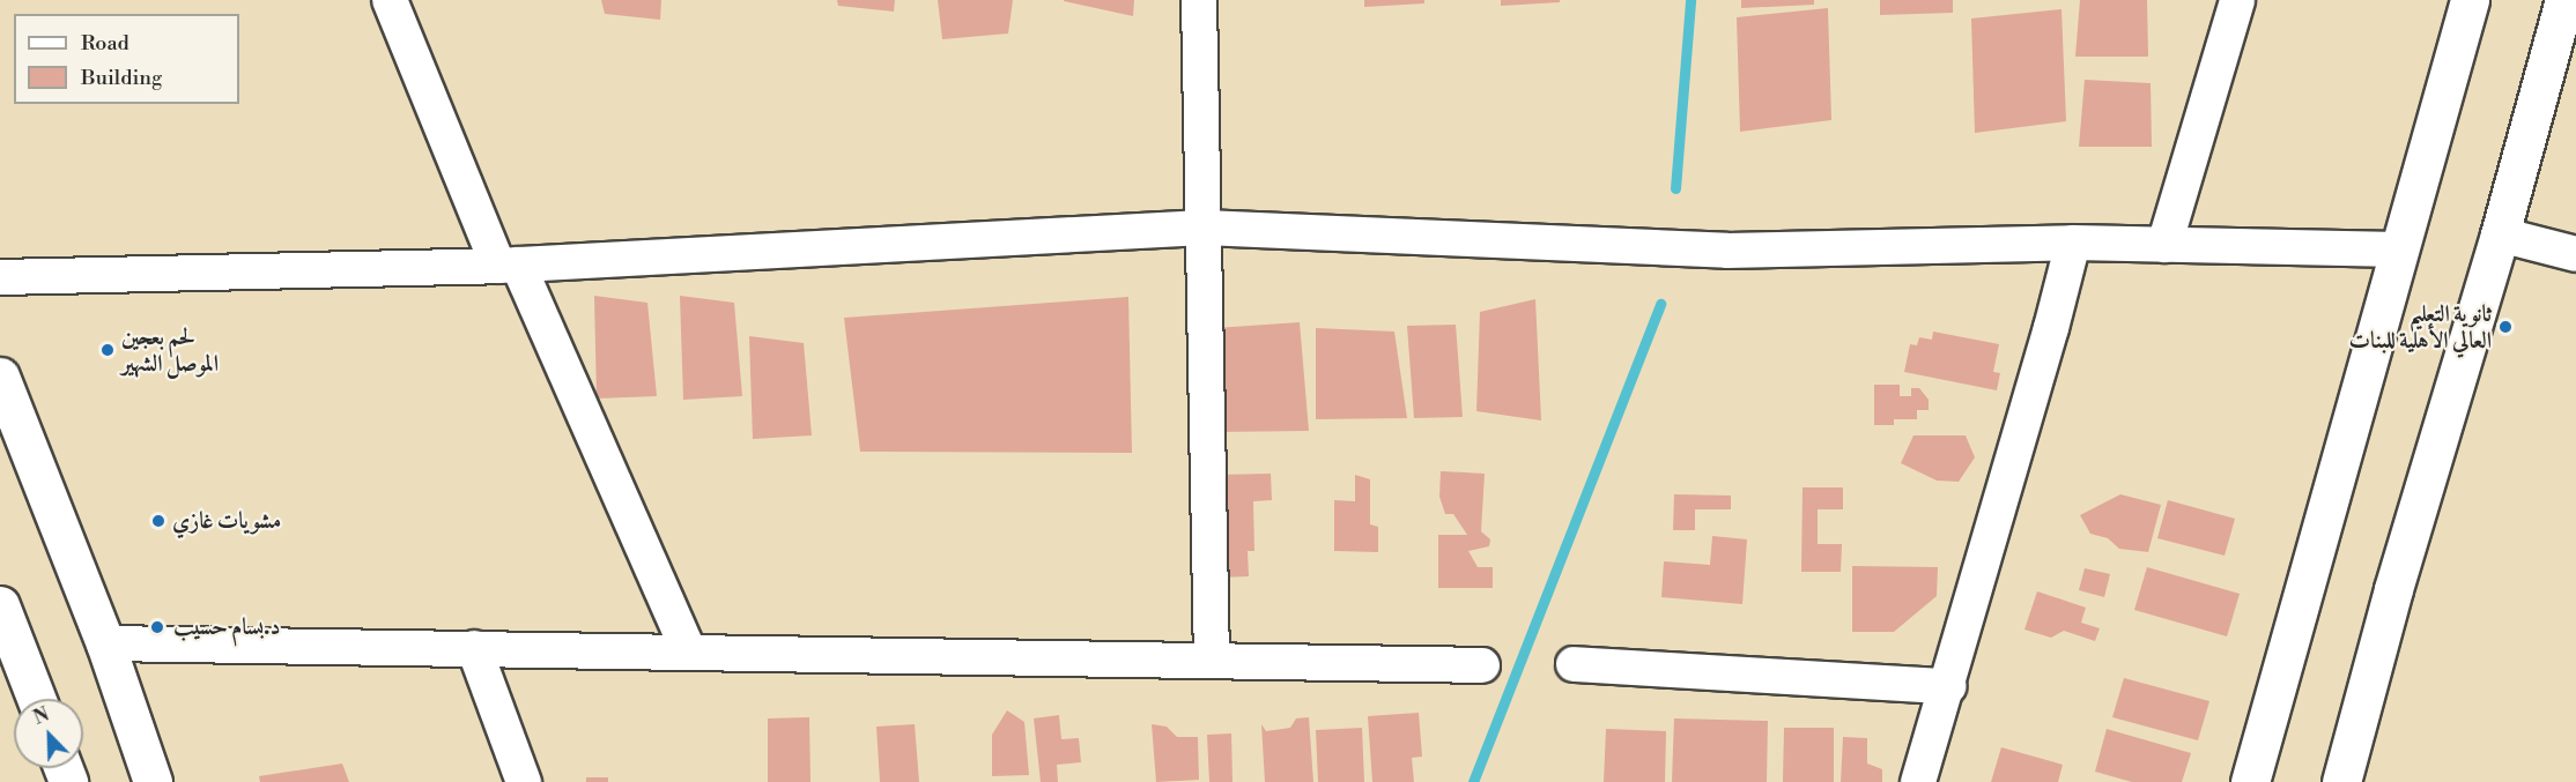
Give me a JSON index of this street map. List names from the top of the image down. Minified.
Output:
{"places":["ثانوية التعليم العالي الأهلية للبنات","لحم بعجين الموصل الشهير","مشويات غازي","د.بسام حسيب"],"legend":["Road","Building"],"north":"top left"}
